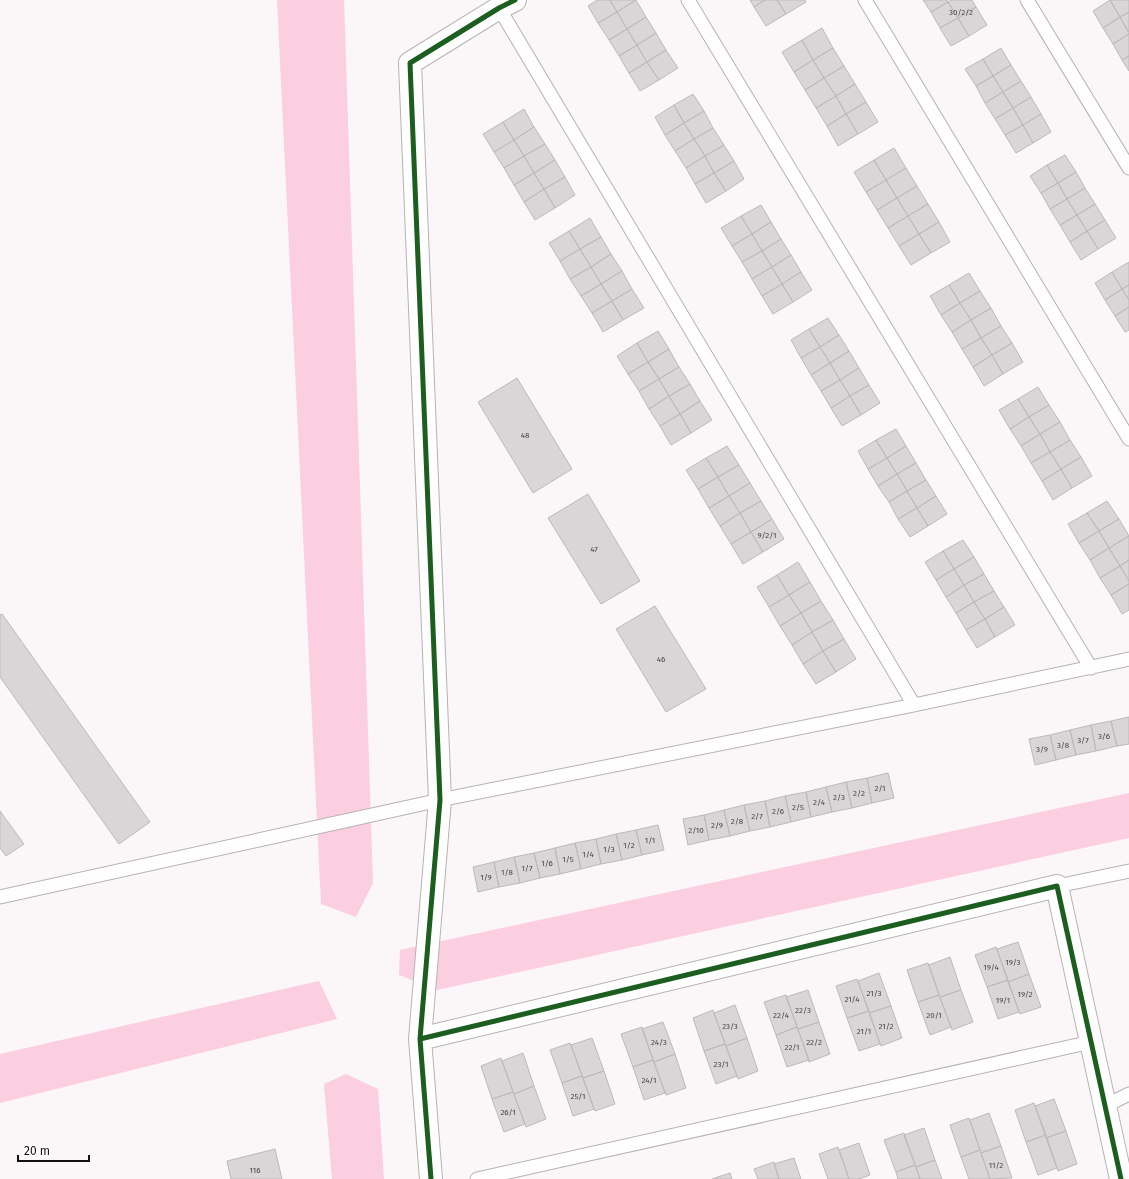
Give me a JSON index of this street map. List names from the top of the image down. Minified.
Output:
{"house_numbers":["30/2/2","48","9/2/1","47","46","3/6","3/7","3/8","3/9","2/1","2/2","2/3","2/4","2/5","2/6","2/7","2/8","2/9","2/10","1/1","1/2","1/3","1/4","1/5","1/6","1/7","1/8","1/9","19/3","19/4","21/3","19/2","21/4","19/1","22/3","22/4","20/1","23/3","21/2","21/1","24/3","22/2","22/1","23/1","24/1","25/1","26/1","11/2","116"],"scale_bar":"20 m"}
